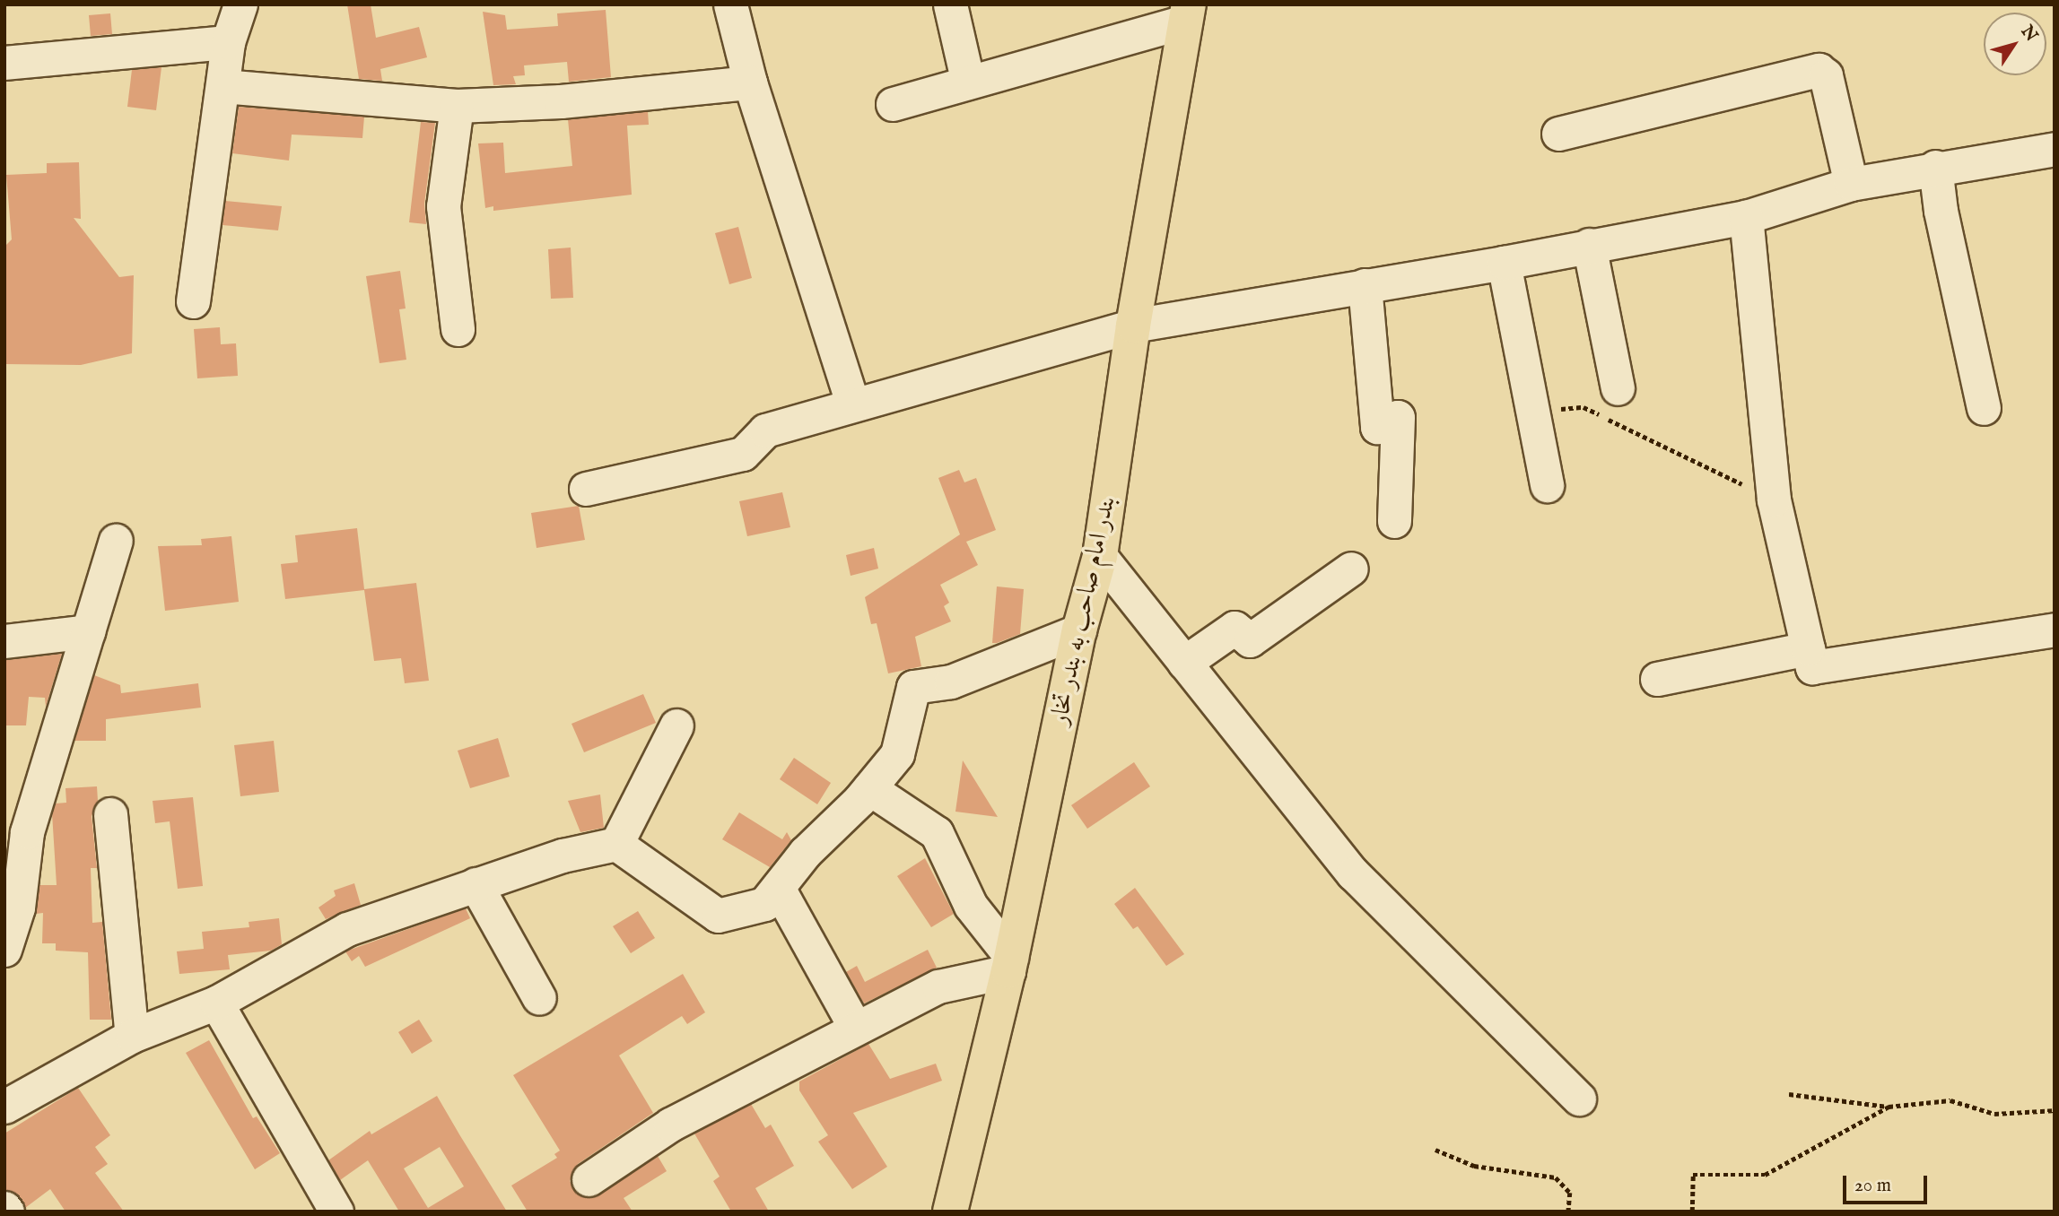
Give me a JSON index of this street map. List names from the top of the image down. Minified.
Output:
{"streets":{"main road":["بندر امام صاحب به بندر تخار"]},"scale_bar":"20 m","north":"top right"}
